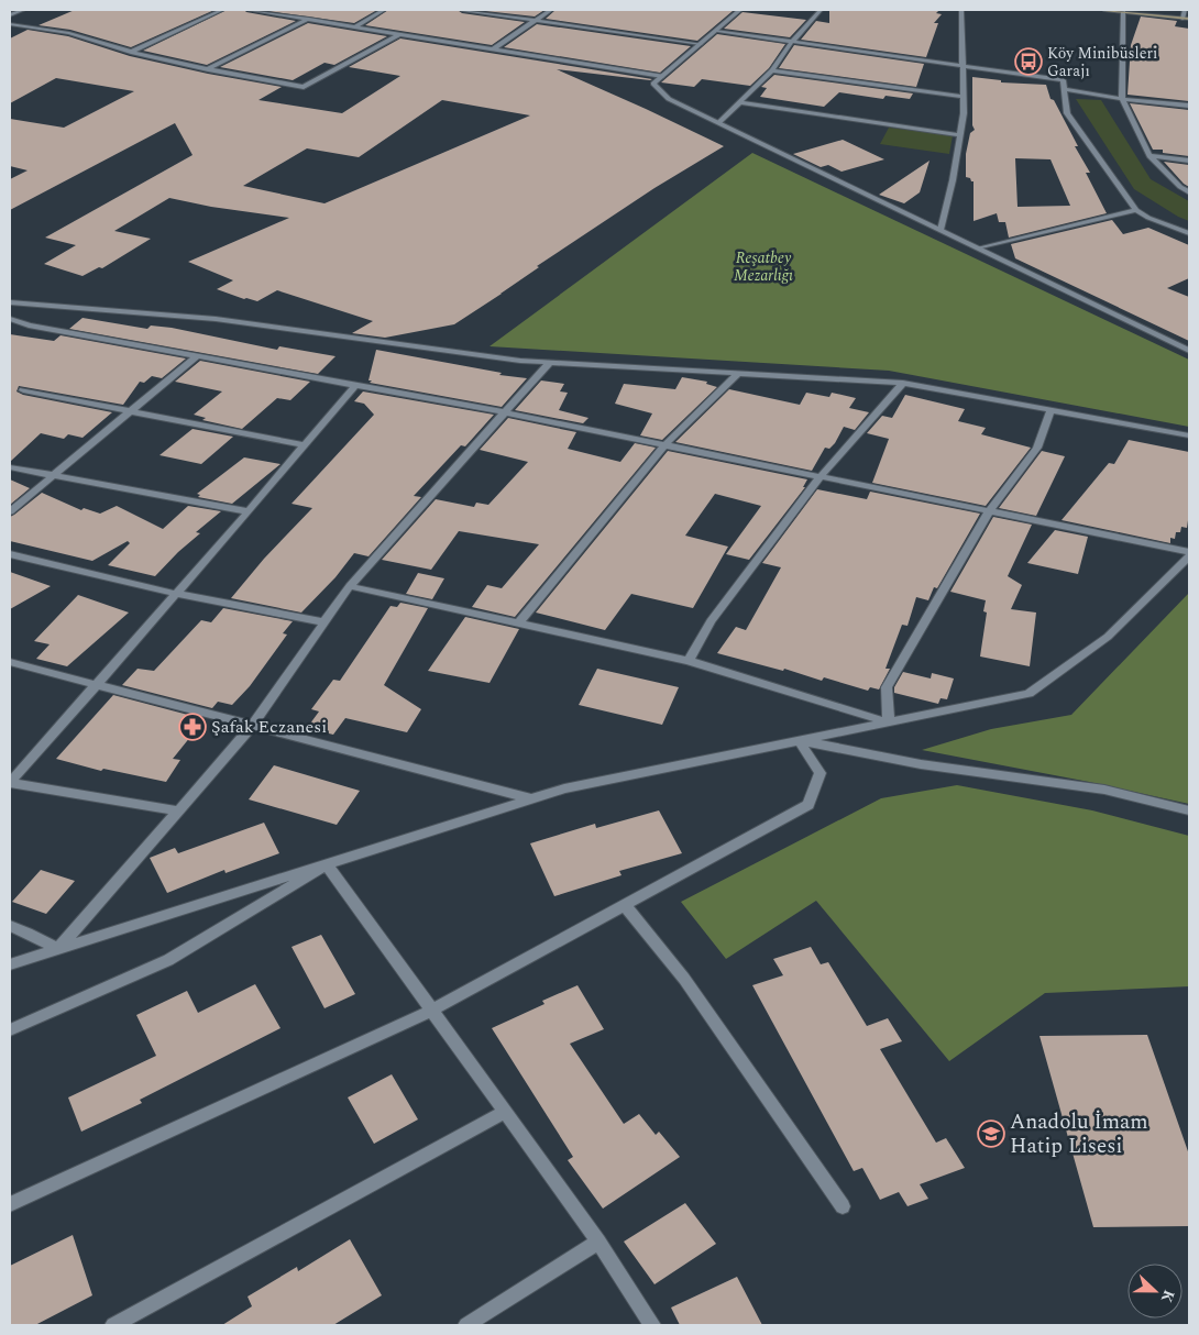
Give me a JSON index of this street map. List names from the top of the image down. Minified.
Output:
{"parks":["Reşatbey Mezarlığı"],"places":{"bus stop":["Köy Minibüsleri Garajı"],"pharmacy":["Şafak Eczanesi"],"school or university":["Anadolu İmam Hatip Lisesi"]},"north":"right"}
